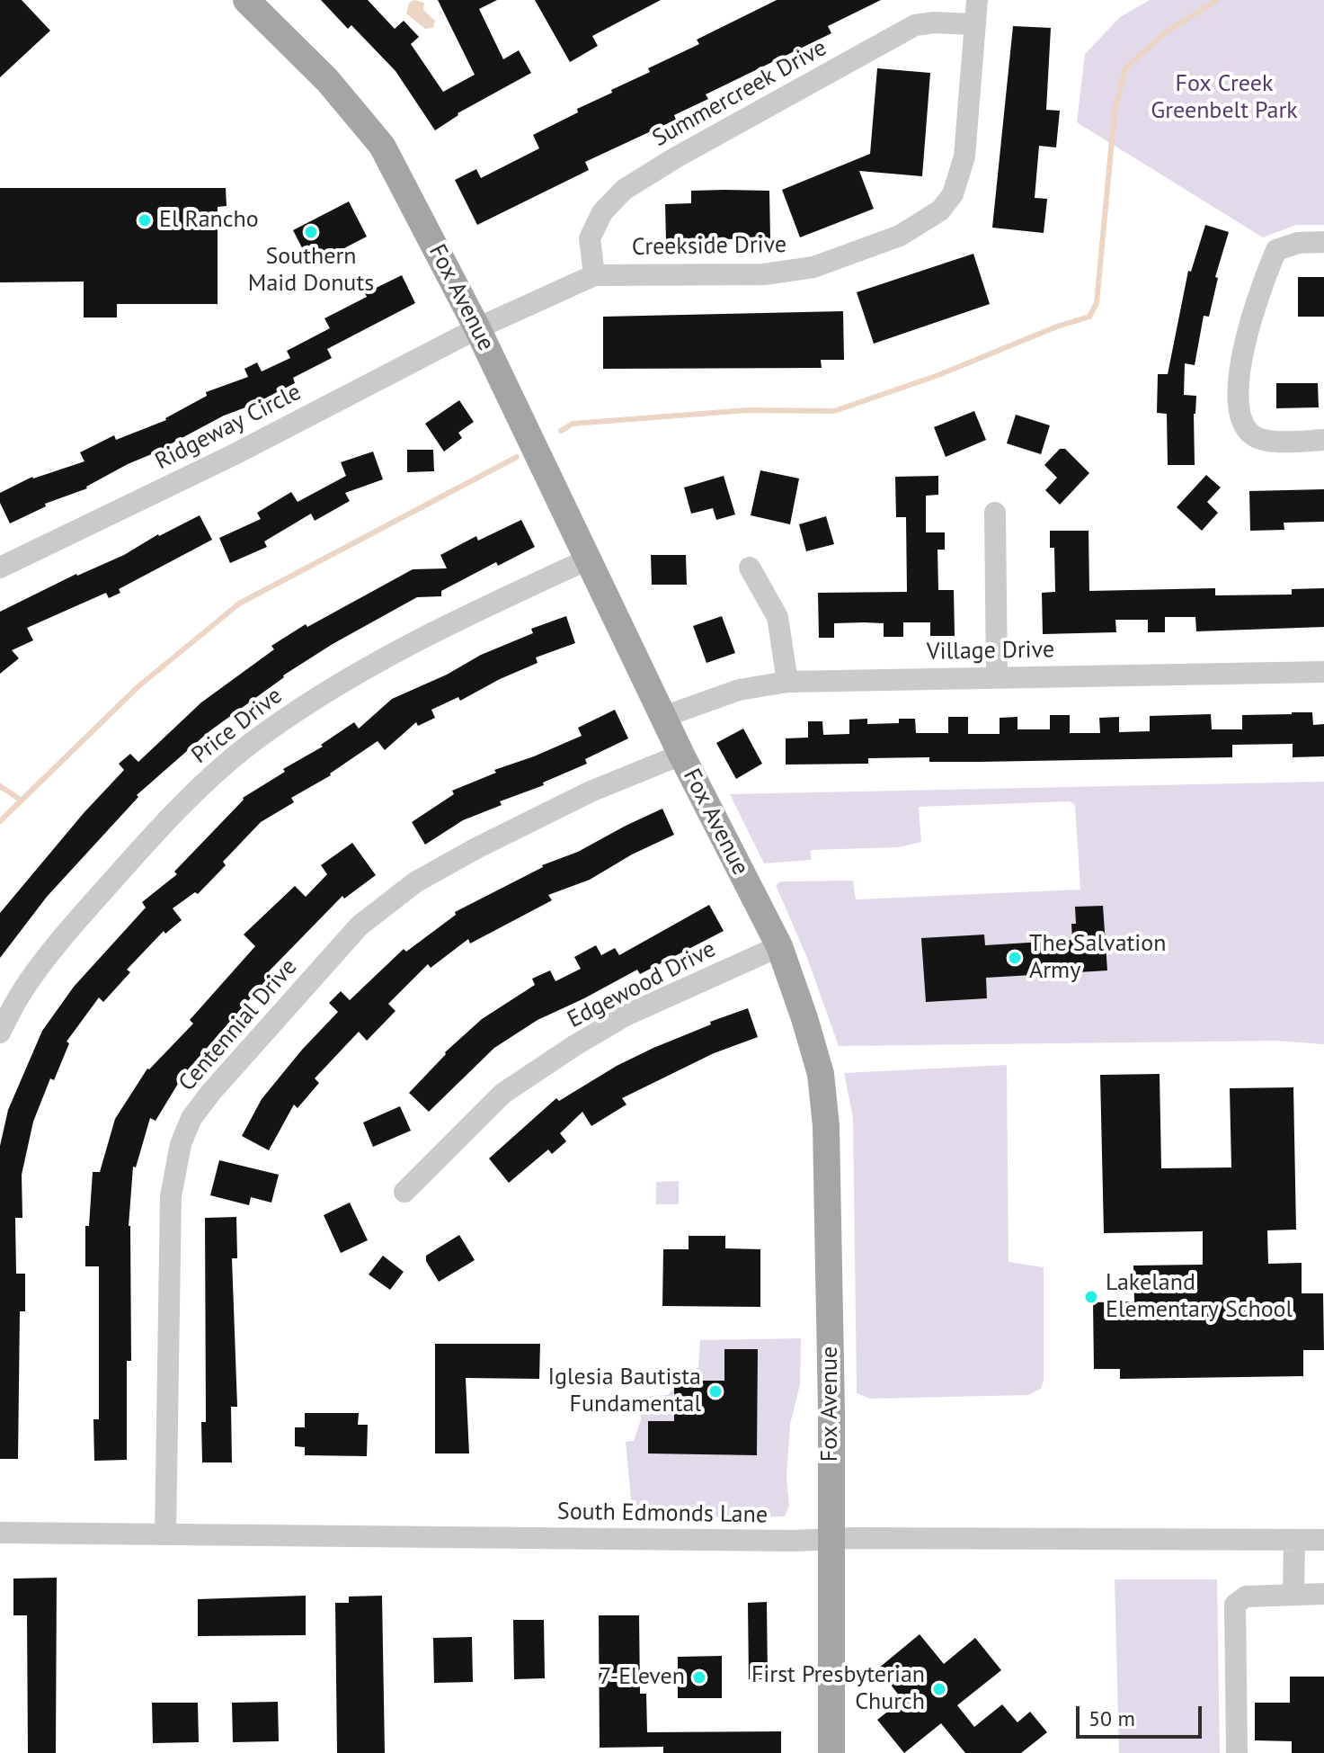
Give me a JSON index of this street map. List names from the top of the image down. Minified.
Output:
{"streets":{"main road":["Fox Avenue"],"street":["Summercreek Drive","Creekside Drive","Ridgeway Circle","Village Drive","Price Drive","Edgewood Drive","Centennial Drive","South Edmonds Lane"]},"crossings":[["Summercreek Drive","Creekside Drive"],["Creekside Drive","Fox Avenue"],["Creekside Drive","Ridgeway Circle"],["Fox Avenue","Ridgeway Circle"],["Fox Avenue","Village Drive"],["Fox Avenue","Price Drive"],["Fox Avenue","Edgewood Drive"],["Fox Avenue","Centennial Drive"],["Fox Avenue","South Edmonds Lane"],["Centennial Drive","South Edmonds Lane"]],"parks":["Fox Creek Greenbelt Park"],"places":["El Rancho","Southern Maid Donuts","The Salvation Army","Lakeland Elementary School","Iglesia Bautista Fundamental","7-Eleven","First Presbyterian Church"],"scale_bar":"50 m"}
